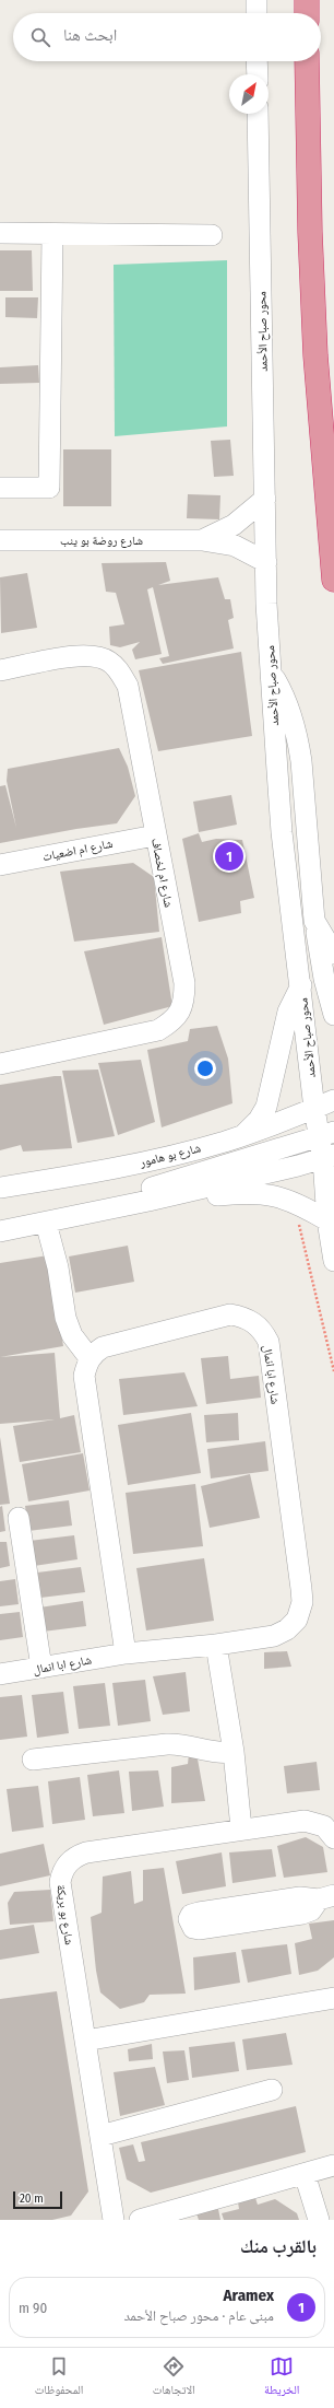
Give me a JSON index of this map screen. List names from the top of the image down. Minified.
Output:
{"streets":{"street":["محور صباح الأحمد","شارع روضة بو ينب","شارع ام اضعيات","شارع ام لخصاف","شارع بو هامور","شارع ابا انمال","شارع بو بريكة"]},"crossings":[["محور صباح الأحمد","شارع روضة بو ينب"],["محور صباح الأحمد","شارع بو هامور"],["شارع ام اضعيات","شارع ام لخصاف"]],"scale_bar":"20 m","north":"top right","page":{"search":"ابحث هنا","pins":"1","scale":"20 m","heading":"بالقرب منك","list":[{"mark":"1","name":"Aramex","note":"مبنى عام · محور صباح الأحمد","value":"90 m"}],"nav":["الخريطة","الاتجاهات","المحفوظات"]}}
